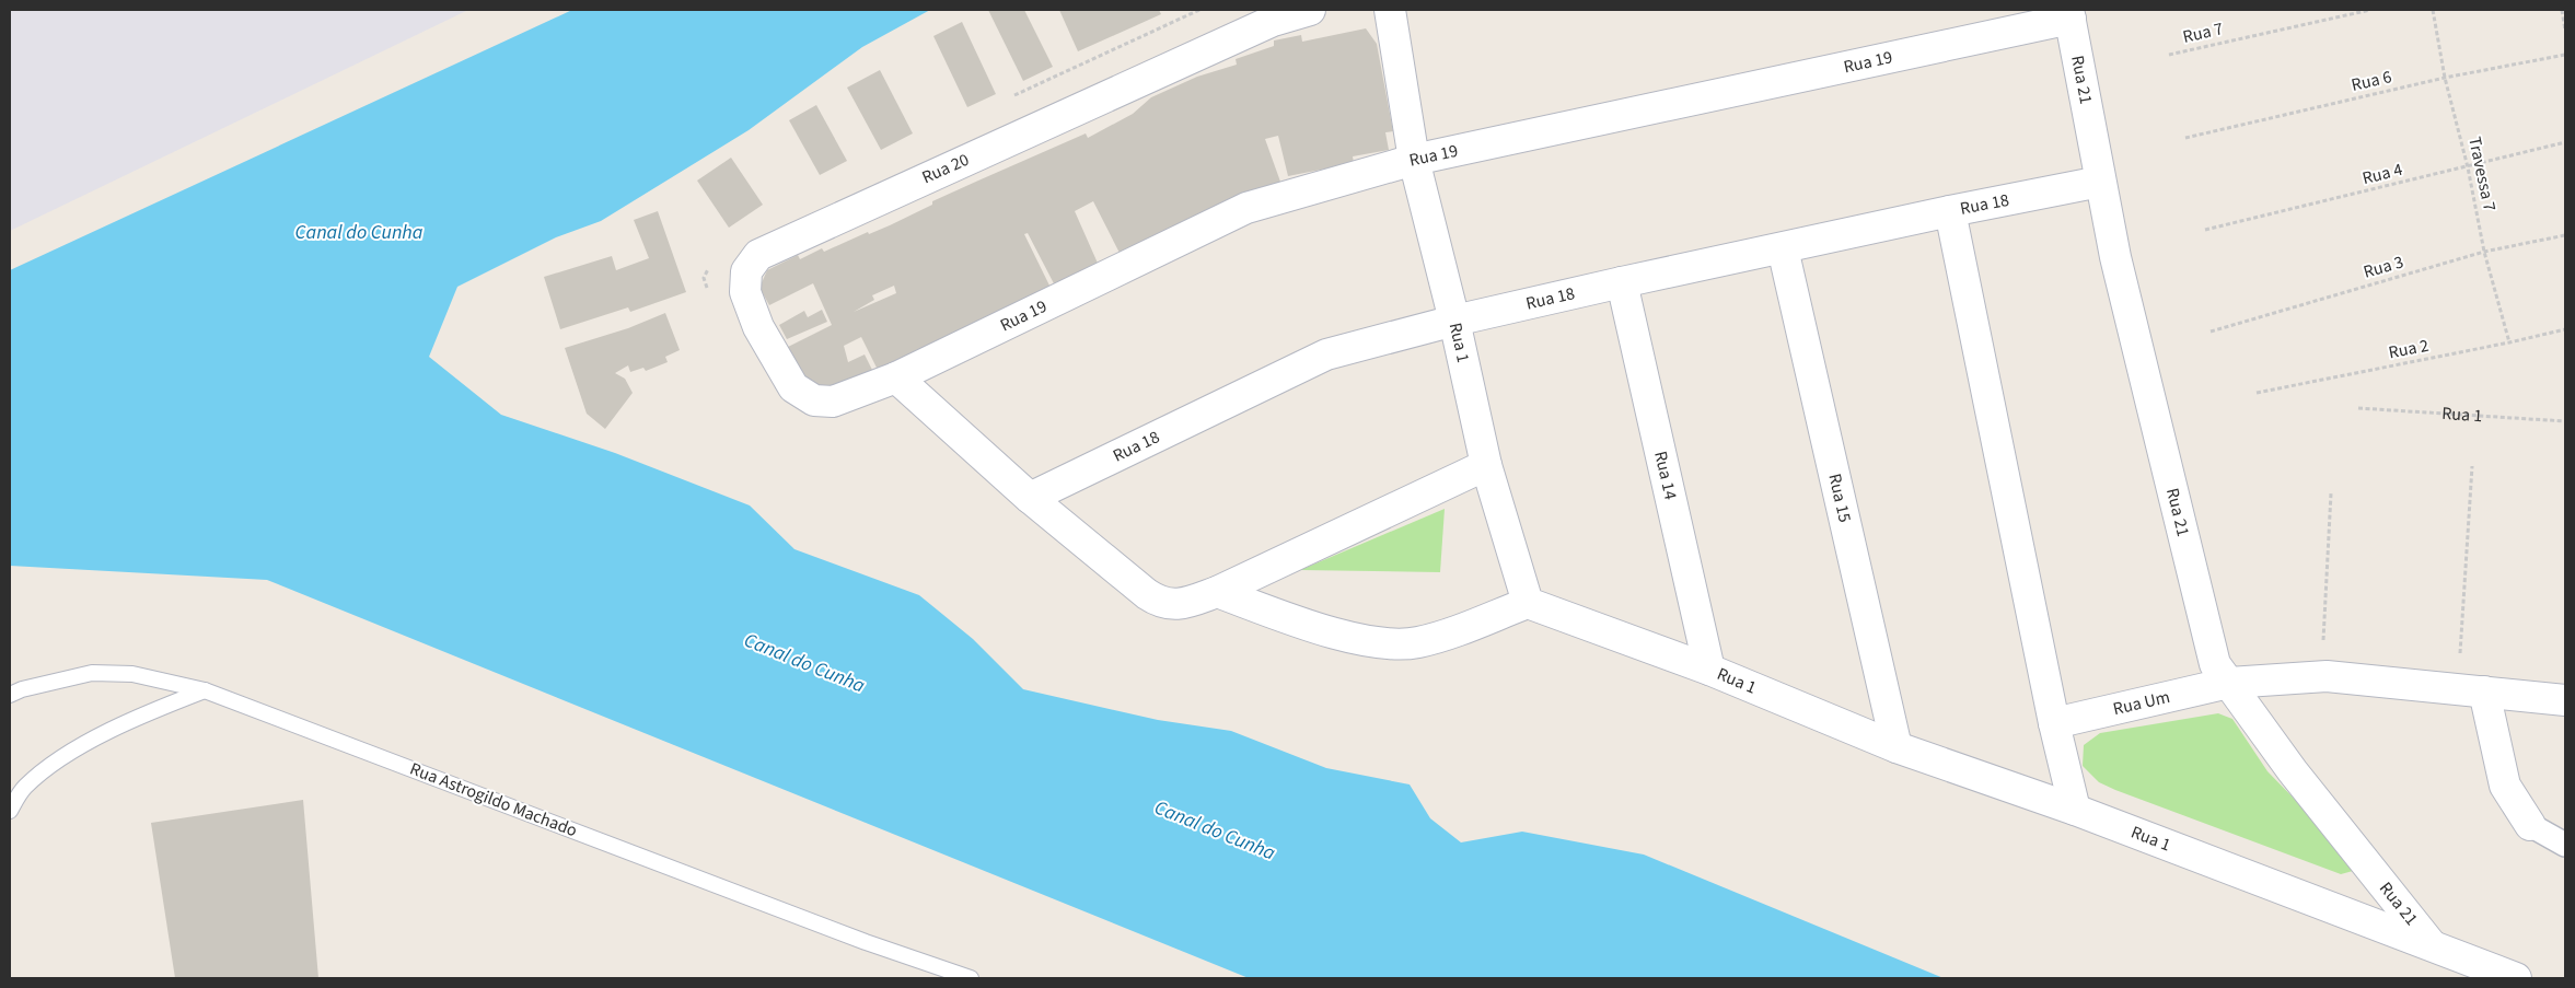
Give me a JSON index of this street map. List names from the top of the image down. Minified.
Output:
{"streets":{"street":["Rua 19","Rua 21","Rua 20","Rua 18","Rua 1","Rua 14","Rua 15","Rua Um"],"lane":["Rua Astrogildo Machado"],"path":["Rua 7","Rua 6","Rua 4","Travessa 7","Rua 3","Rua 2"]},"crossings":[["Rua 19","Rua 21"],["Rua 19","Rua 20"],["Rua 19","Rua 1"],["Rua 21","Rua 18"],["Rua 21","Rua 1"],["Rua 21","Rua Um"],["Rua 6","Travessa 7"],["Rua 4","Travessa 7"],["Travessa 7","Rua 3"],["Travessa 7","Rua 2"],["Rua 18","Rua 1"],["Rua 18","Rua 14"],["Rua 18","Rua 15"],["Rua 1","Rua 14"],["Rua 1","Rua 15"]],"water":["Canal do Cunha"]}
